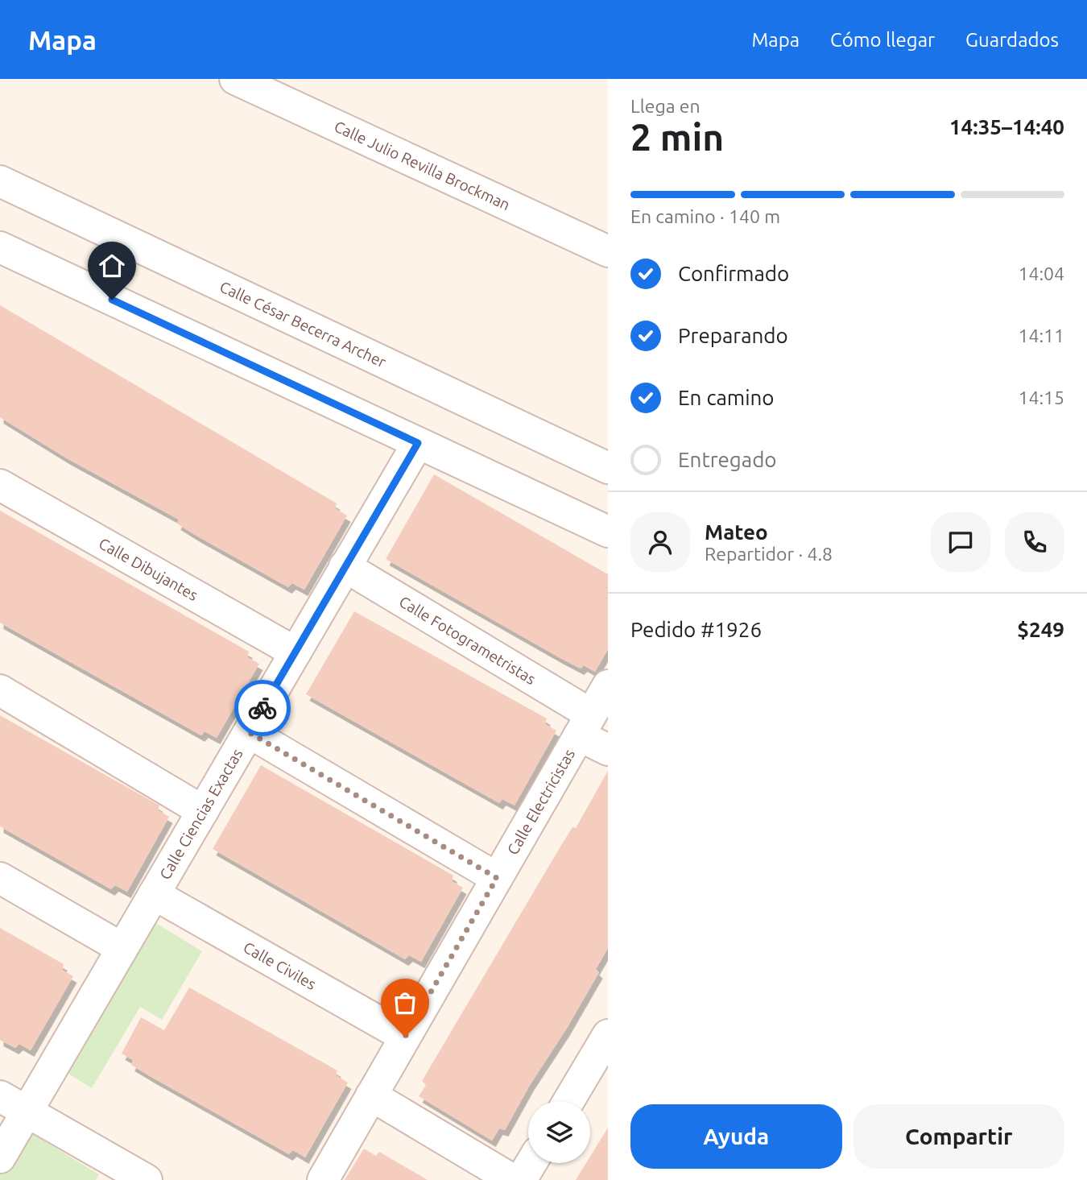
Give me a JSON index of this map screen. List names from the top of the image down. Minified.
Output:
{"streets":{"street":["Calle Julio Revilla Brockman","Calle César Becerra Archer","Calle Dibujantes","Calle Fotogrametristas","Calle Electricistas","Calle Ciencias Exactas","Calle Civiles"]},"crossings":[["Calle Dibujantes","Calle Ciencias Exactas"],["Calle Fotogrametristas","Calle Electricistas"],["Calle Fotogrametristas","Calle Ciencias Exactas"],["Calle Electricistas","Calle Civiles"],["Calle Ciencias Exactas","Calle Civiles"]],"page":{"header":"Mapa","nav":["Mapa","Cómo llegar","Guardados"],"heading":["2 min","Llega en","14:35–14:40"],"panel":["Mateo","Repartidor · 4.8","Pedido #1926","$249"],"bar":"En camino · 140 m","list":[["Confirmado","14:04"],["Preparando","14:11"],["En camino","14:15"],"Entregado"],"buttons":["Ayuda","Compartir"]}}
